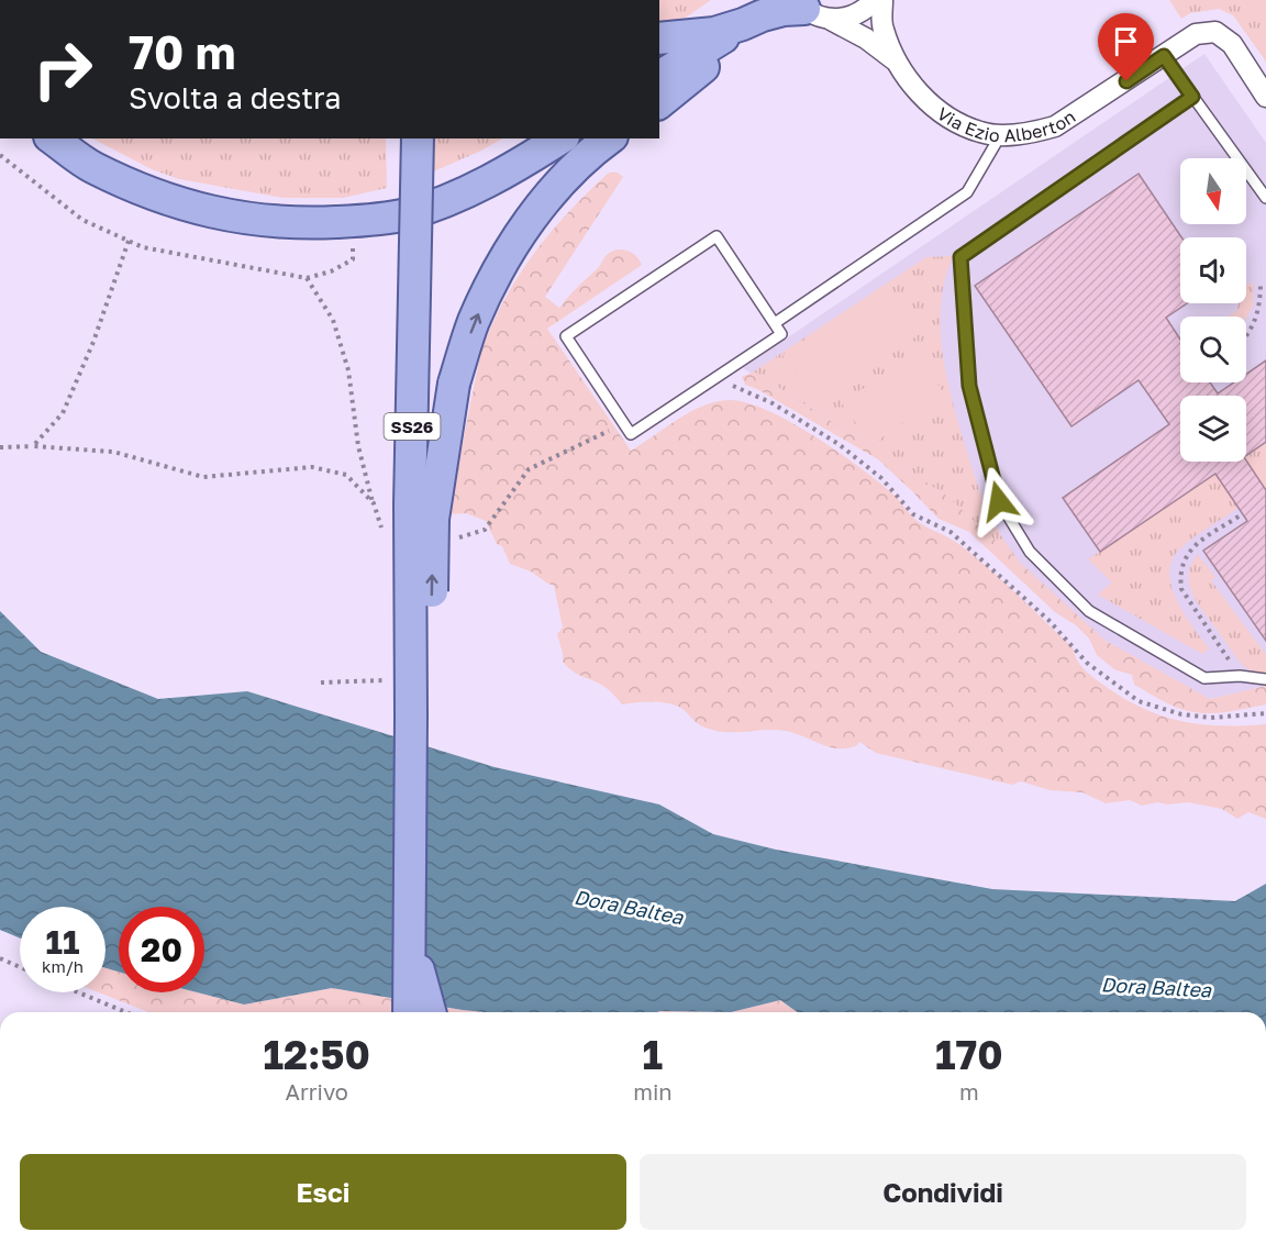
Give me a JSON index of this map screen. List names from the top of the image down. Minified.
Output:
{"streets":{"main road":["SS26"],"street":["Via Ezio Alberton"]},"water":["Dora Baltea"],"north":"bottom","page":{"turn":["70 m","Svolta a destra"],"speed":"11 km/h","limit":"20","eta":["12:50","Arrivo","1","min","170","m"],"buttons":["Esci","Condividi"]}}
